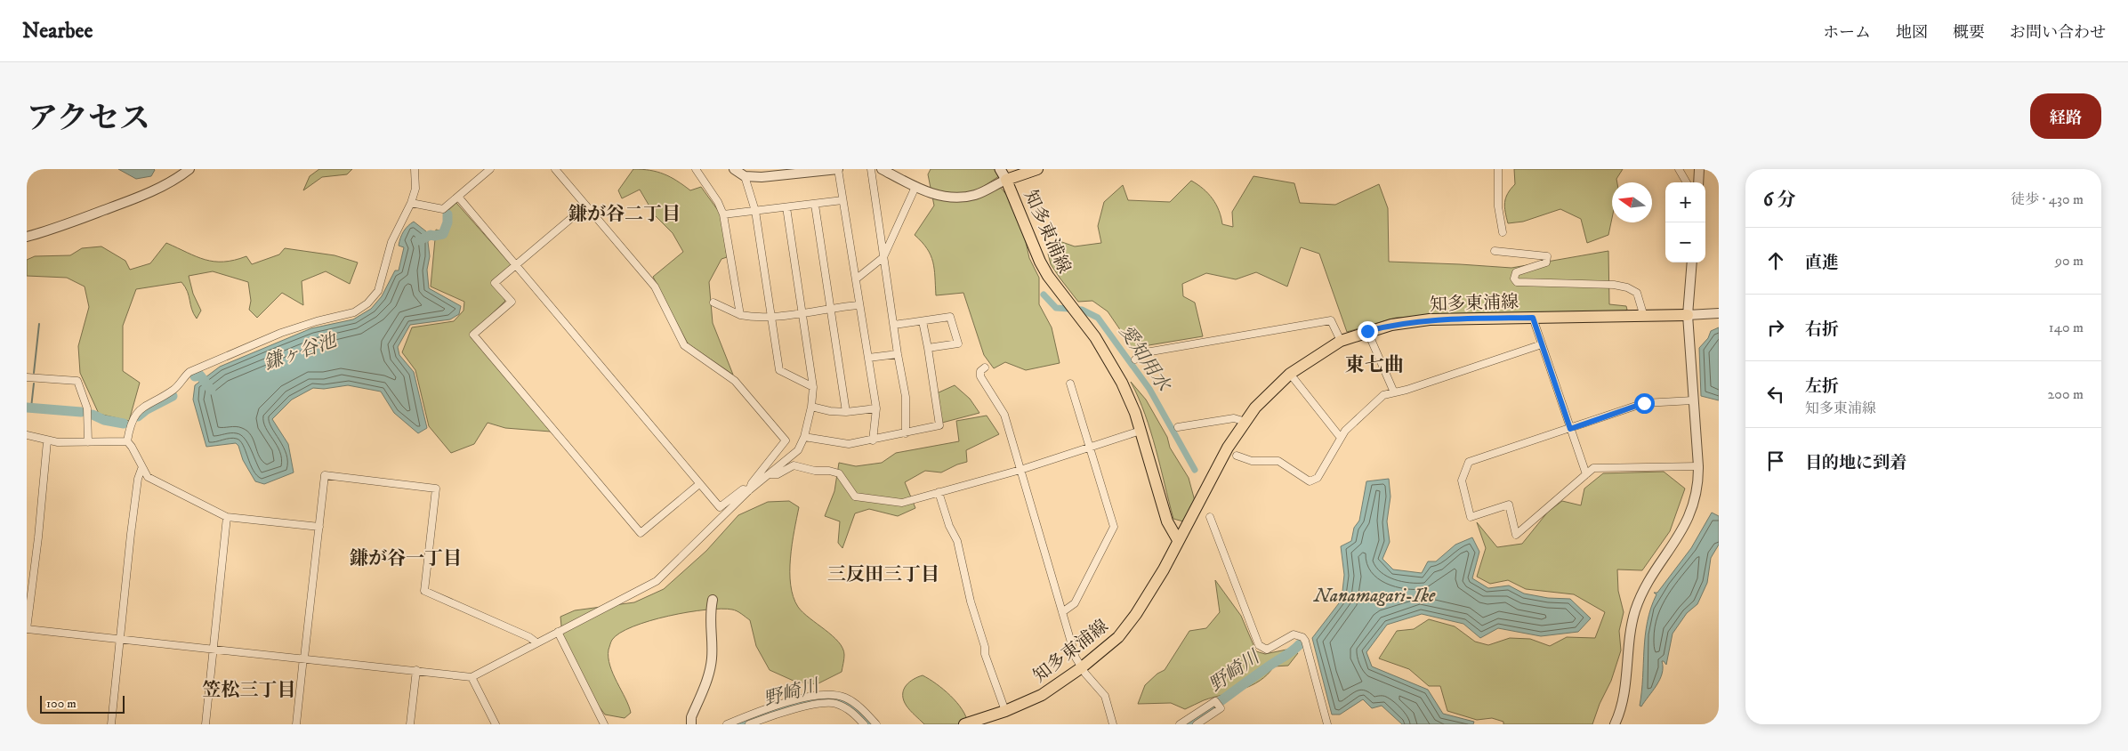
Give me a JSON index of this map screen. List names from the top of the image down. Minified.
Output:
{"streets":{"main road":["知多東浦線"]},"districts":["鎌が谷二丁目","東七曲","鎌が谷一丁目","三反田三丁目","笠松三丁目"],"water":["鎌ヶ谷池","愛知用水","Nanamagari-Ike","野崎川"],"scale_bar":"100 m","north":"left","page":{"header":"Nearbee","nav":["ホーム","地図","概要","お問い合わせ"],"title":"アクセス","buttons":"経路","heading":["6 分","徒歩 · 430 m"],"map_buttons":["+","−"],"list":[["直進","90 m"],["右折","140 m"],["左折","知多東浦線","200 m"],"目的地に到着"],"scale":"100 m"}}
